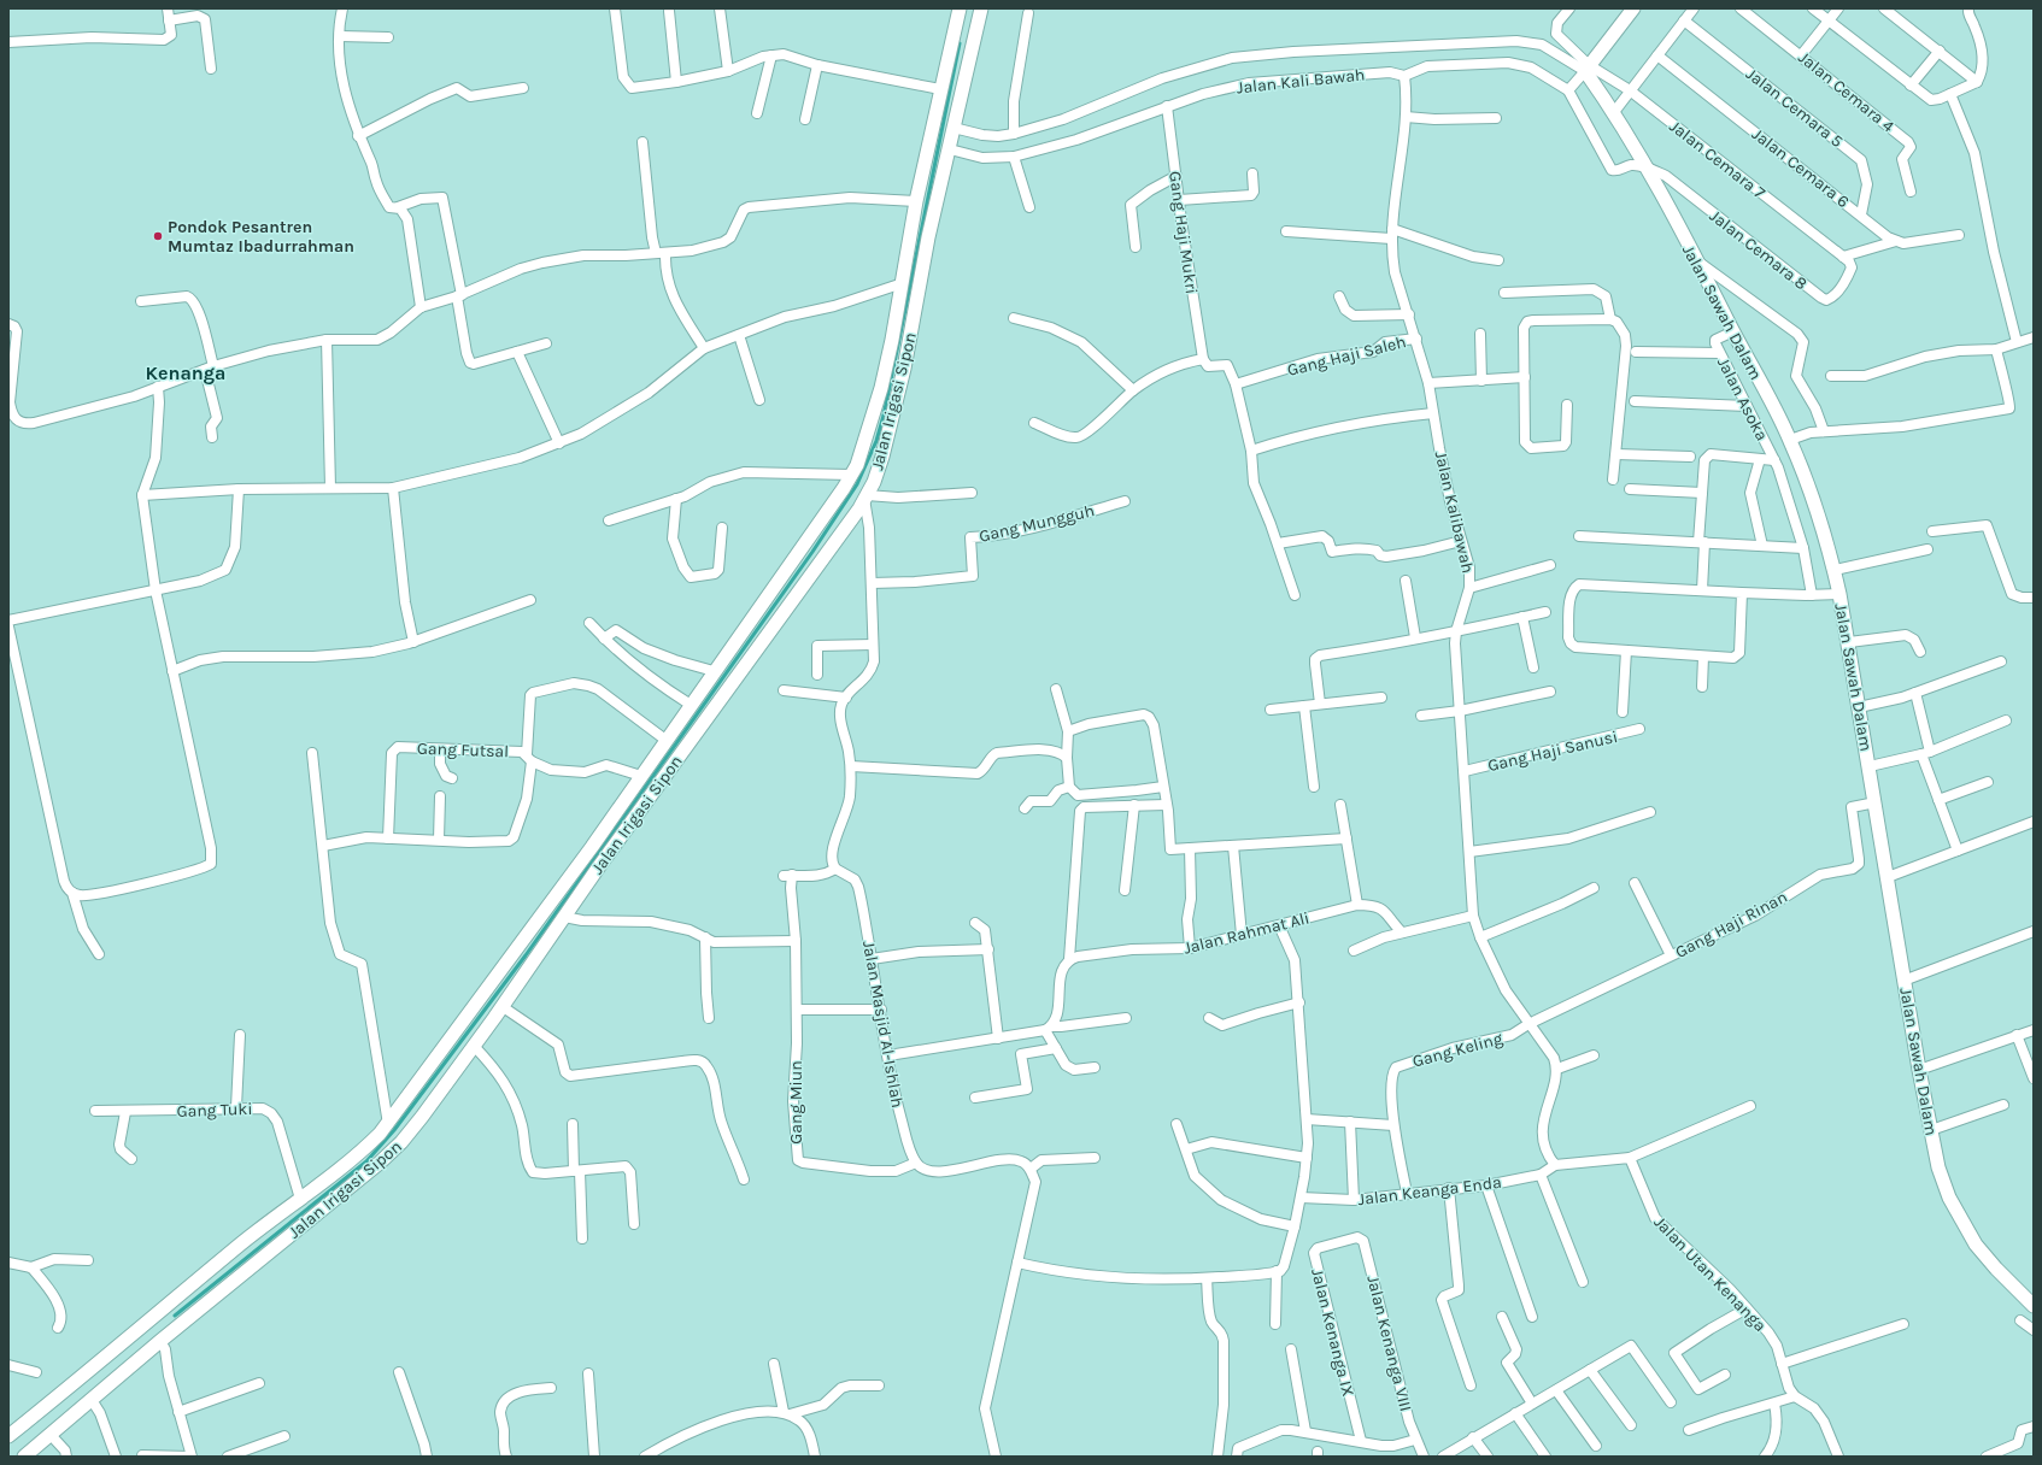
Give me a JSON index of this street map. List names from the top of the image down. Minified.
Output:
{"streets":{"street":["Jalan Kali Bawah","Jalan Cemara 4","Jalan Cemara 5","Jalan Cemara 7","Jalan Cemara 6","Gang Haji Mukri","Jalan Cemara 8","Jalan Sawah Dalam","Gang Haji Saleh","Jalan Asoka","Jalan Irigasi Sipon","Jalan Kalibawah","Gang Mungguh","Gang Futsal","Gang Haji Sanusi","Gang Haji Rinan","Jalan Rahmat Ali","Jalan Masjid Al-Ishlah","Gang Keling","Gang Miun","Gang Tuki","Jalan Keanga Enda","Jalan Utan Kenanga","Jalan Kenanga IX","Jalan Kenanga VIII"]},"crossings":[["Jalan Kali Bawah","Gang Haji Mukri"],["Jalan Kali Bawah","Jalan Irigasi Sipon"],["Jalan Kali Bawah","Jalan Kalibawah"],["Jalan Cemara 5","Jalan Cemara 6"],["Jalan Cemara 7","Jalan Cemara 8"],["Jalan Cemara 7","Jalan Sawah Dalam"],["Jalan Cemara 8","Jalan Sawah Dalam"],["Jalan Sawah Dalam","Jalan Asoka"],["Jalan Sawah Dalam","Gang Haji Rinan"],["Gang Haji Saleh","Jalan Kalibawah"],["Jalan Irigasi Sipon","Gang Futsal"],["Jalan Irigasi Sipon","Gang Tuki"],["Jalan Kalibawah","Gang Haji Sanusi"],["Jalan Kalibawah","Gang Haji Rinan"],["Jalan Kalibawah","Gang Keling"],["Gang Haji Rinan","Gang Keling"],["Jalan Masjid Al-Ishlah","Gang Miun"],["Gang Keling","Jalan Keanga Enda"],["Jalan Kenanga IX","Jalan Kenanga VIII"]],"districts":["Kenanga"],"places":["Pondok Pesantren Mumtaz Ibadurrahman"]}
